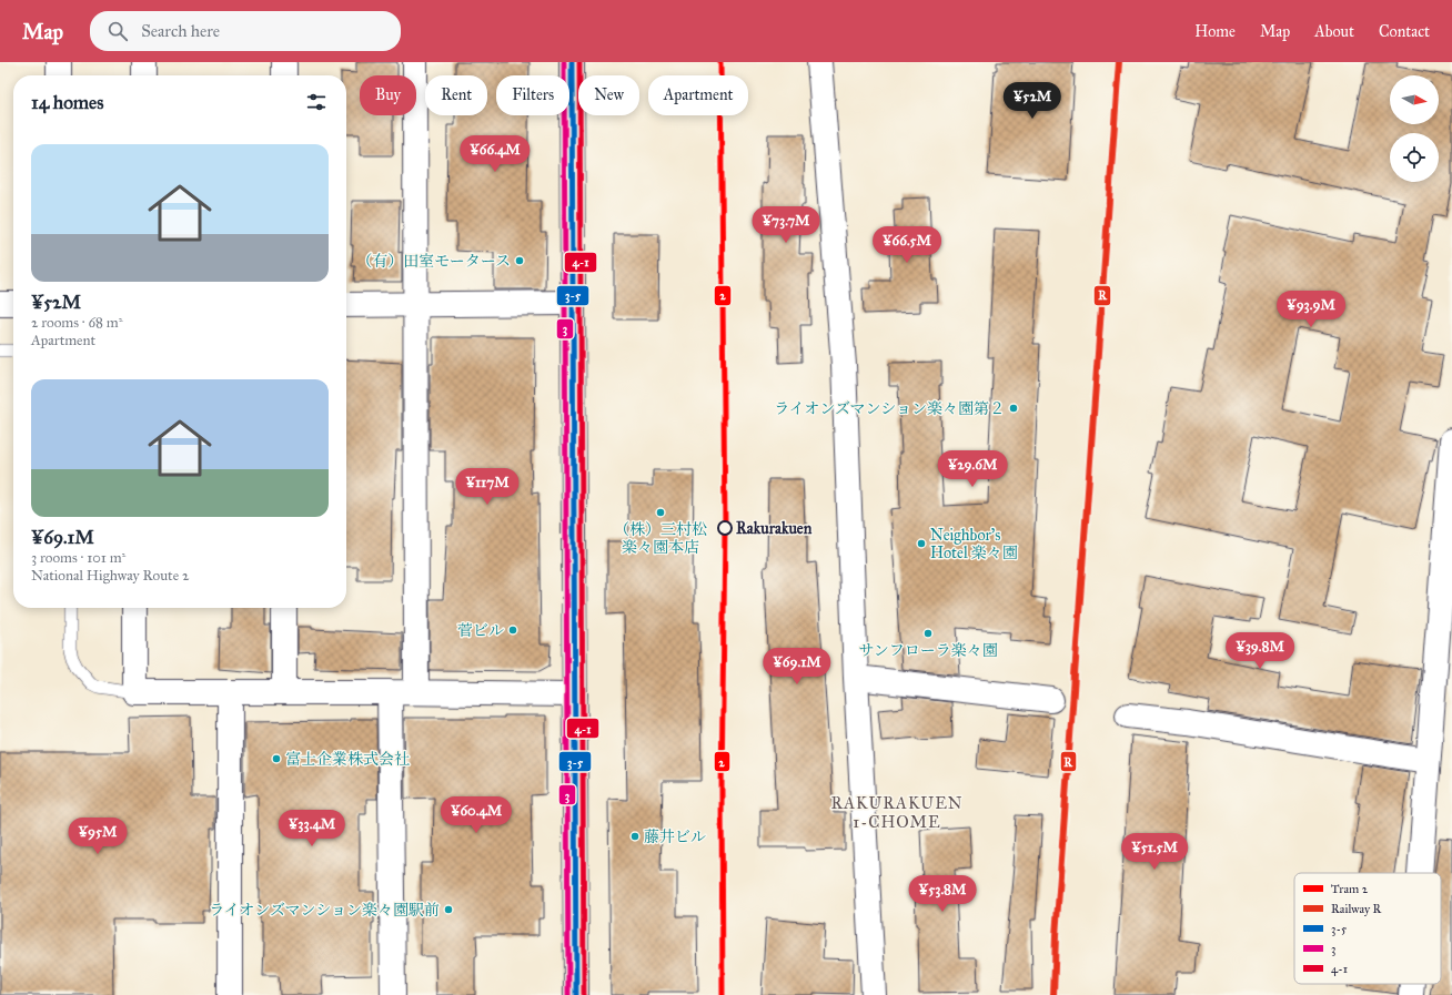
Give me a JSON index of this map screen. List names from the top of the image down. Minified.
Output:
{"districts":["RAKURAKUEN 1-CHOME"],"places":["（有）田室モータース","ライオンズマンション楽々園第２","（株）三村松 楽々園本店","Rakurakuen","Neighbor's Hotel 楽々園","菅ビル","サンフローラ楽々園","富士企業株式会社","藤井ビル","ライオンズマンション楽々園駅前"],"lines":["tram line 2","rail line R","transit line 3-5","transit line 3","transit line 4-1"],"legend":["Tram 2","Railway R","3-5","3","4-1"],"north":"right","page":{"header":"Map","search":"Search here","nav":["Home","Map","About","Contact"],"chip":["Buy","Rent","Filters","New","Apartment"],"heading":"14 homes","price":["¥52M","¥66.4M","¥73.7M","¥66.5M","¥93.9M","¥29.6M","¥117M","¥39.8M","¥69.1M","¥60.4M","¥33.4M","¥95M","¥51.5M","¥53.8M"],"list":[{"name":"¥52M","note":"2 rooms · 68 m² · Apartment"},{"name":"¥69.1M","note":"3 rooms · 101 m² · National Highway Route 2"}]}}
